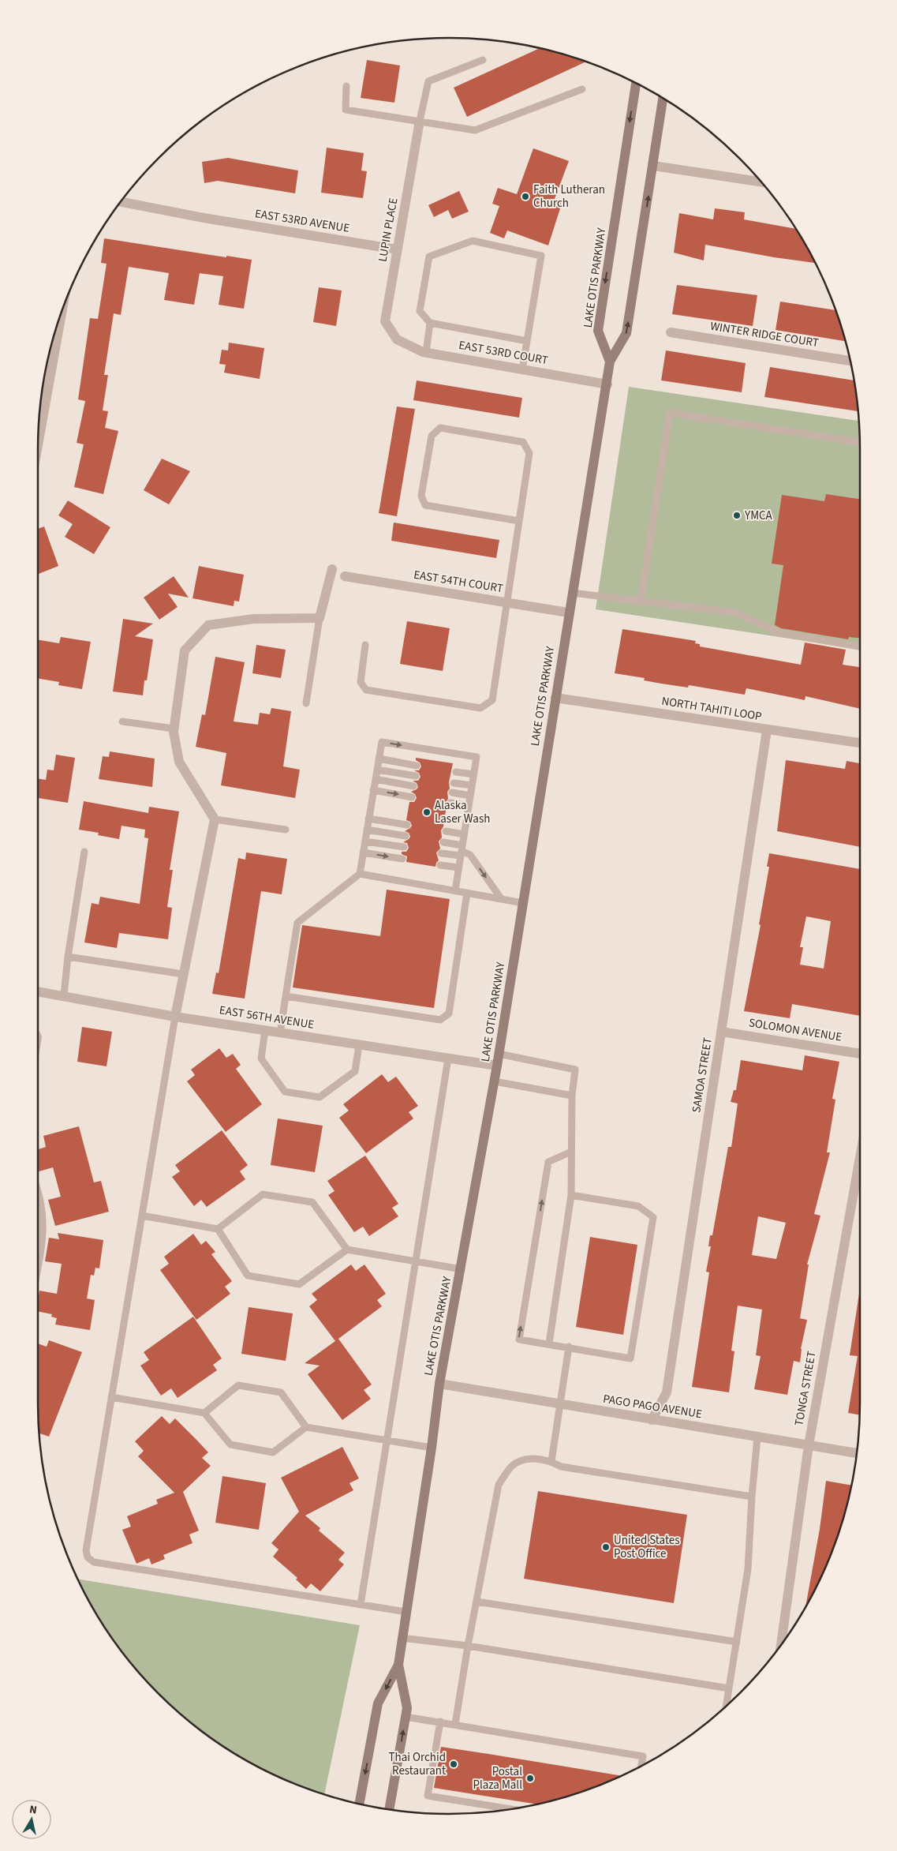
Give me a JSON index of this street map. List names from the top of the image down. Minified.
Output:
{"streets":{"main road":["LAKE OTIS PARKWAY"],"street":["EAST 53RD AVENUE","LUPIN PLACE","WINTER RIDGE COURT","EAST 53RD COURT","EAST 54TH COURT","NORTH TAHITI LOOP","EAST 56TH AVENUE","SOLOMON AVENUE","SAMOA STREET","TONGA STREET","PAGO PAGO AVENUE"]},"crossings":[["EAST 53RD AVENUE","LUPIN PLACE"],["LUPIN PLACE","EAST 53RD COURT"],["LAKE OTIS PARKWAY","EAST 53RD COURT"],["LAKE OTIS PARKWAY","EAST 54TH COURT"],["LAKE OTIS PARKWAY","NORTH TAHITI LOOP"],["LAKE OTIS PARKWAY","EAST 56TH AVENUE"],["LAKE OTIS PARKWAY","PAGO PAGO AVENUE"],["NORTH TAHITI LOOP","SAMOA STREET"],["SOLOMON AVENUE","SAMOA STREET"],["SAMOA STREET","PAGO PAGO AVENUE"],["TONGA STREET","PAGO PAGO AVENUE"]],"places":["Faith Lutheran Church","YMCA","Alaska Laser Wash","United States Post Office","Thai Orchid Restaurant","Postal Plaza Mall"],"north":"top"}
